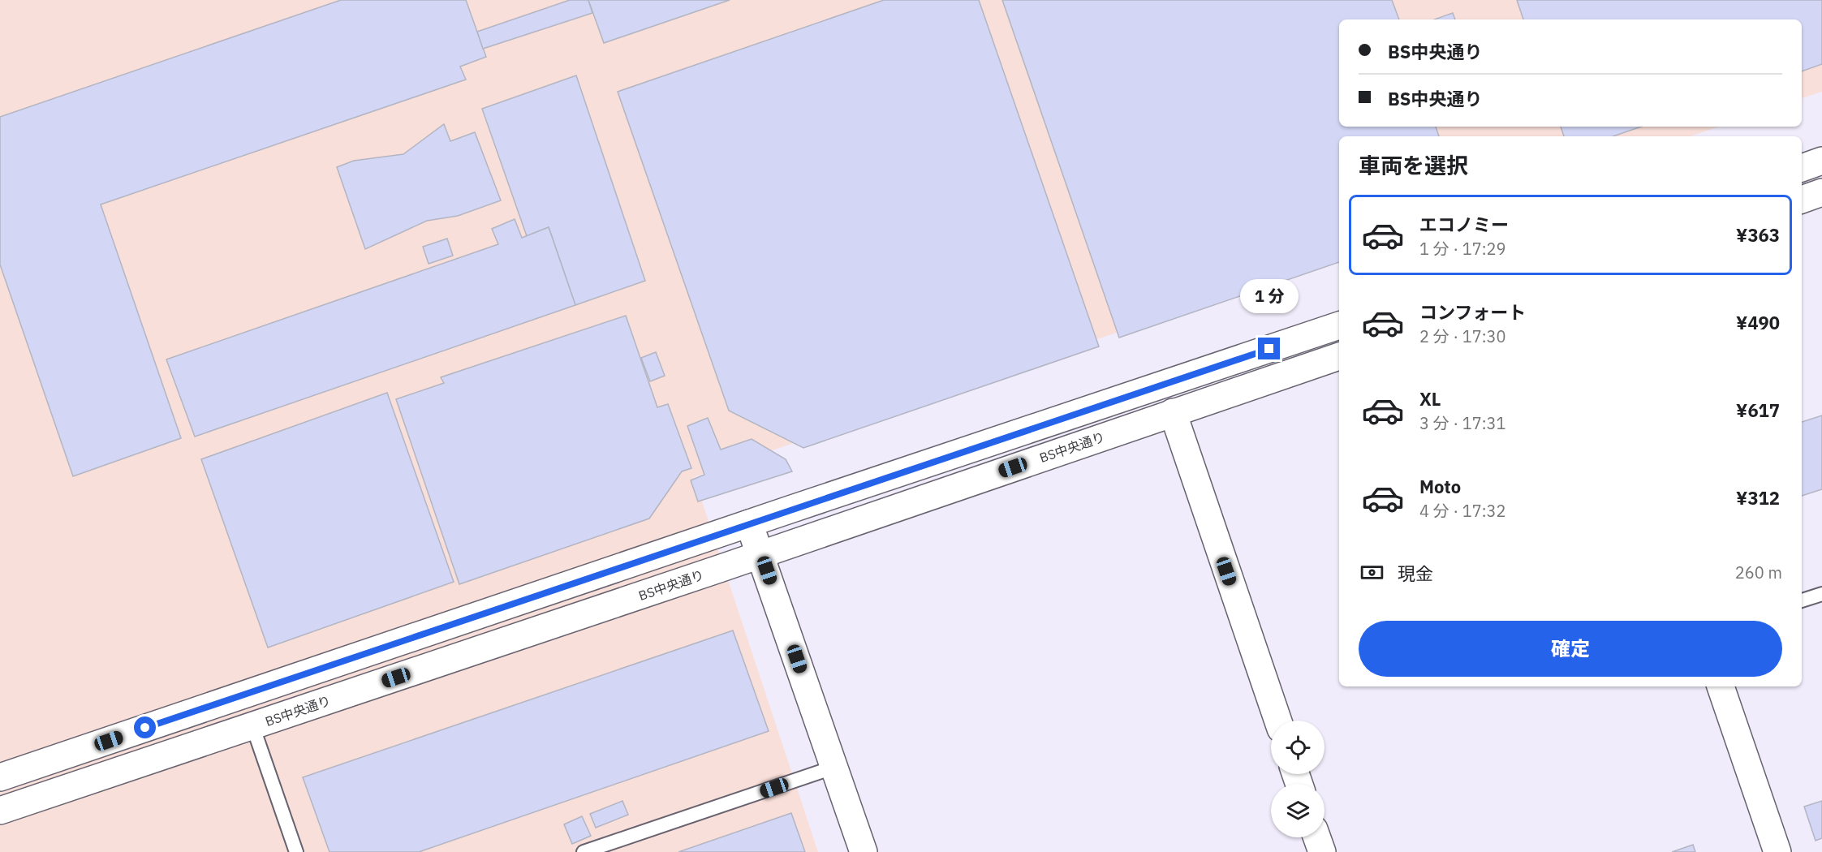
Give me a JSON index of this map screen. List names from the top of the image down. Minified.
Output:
{"streets":{"street":["BS中央通り"]},"page":{"banner":["BS中央通り","BS中央通り"],"heading":"車両を選択","list":[{"name":"エコノミー","note":"1 分 · 17:29","value":"¥363"},{"name":"コンフォート","note":"2 分 · 17:30","value":"¥490"},{"name":"XL","note":"3 分 · 17:31","value":"¥617"},{"name":"Moto","note":"4 分 · 17:32","value":"¥312"}],"bubble":"1 分","pay":["現金","260 m"],"buttons":"確定"}}
